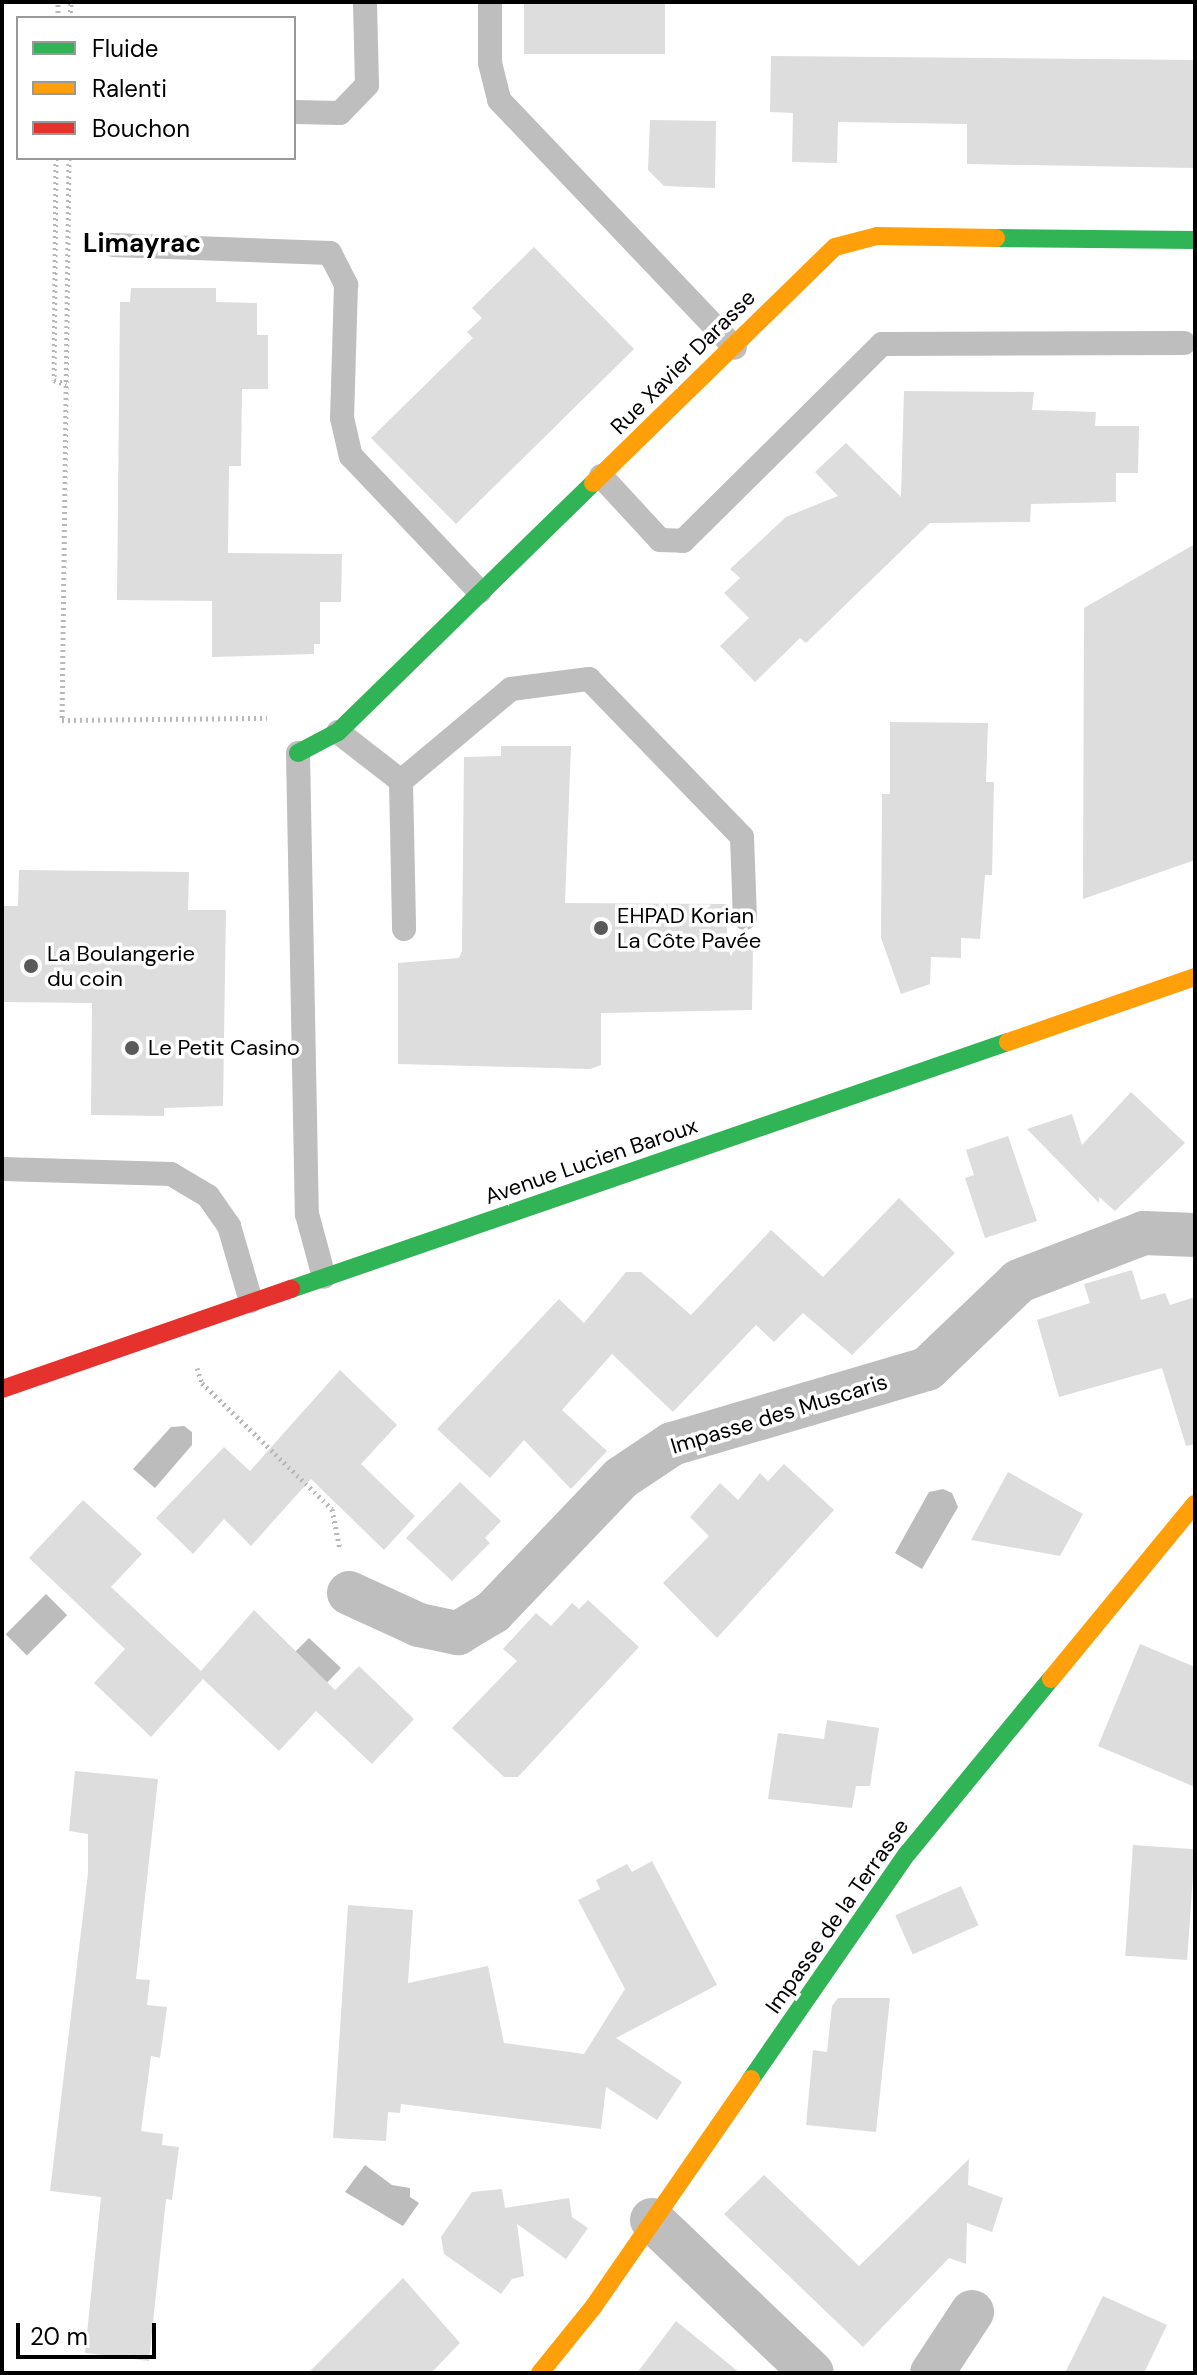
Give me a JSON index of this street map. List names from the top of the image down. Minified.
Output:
{"streets":{"street":["Rue Xavier Darasse","Avenue Lucien Baroux","Impasse des Muscaris","Impasse de la Terrasse"]},"districts":["Limayrac"],"places":["EHPAD Korian La Côte Pavée","La Boulangerie du coin","Le Petit Casino"],"legend":["Fluide","Ralenti","Bouchon"],"scale_bar":"20 m"}
